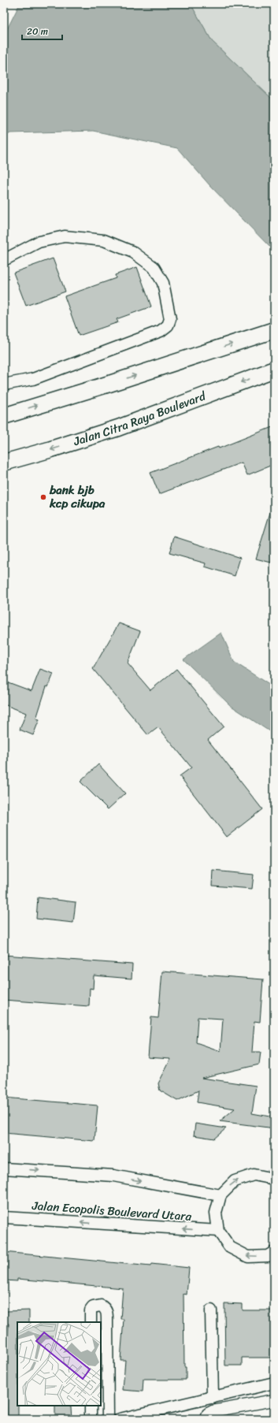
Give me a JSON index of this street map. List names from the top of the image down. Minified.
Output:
{"streets":{"main road":["Jalan Citra Raya Boulevard"],"street":["Jalan Ecopolis Boulevard Utara"]},"places":["bank bjb kcp cikupa"],"scale_bar":"20 m"}
